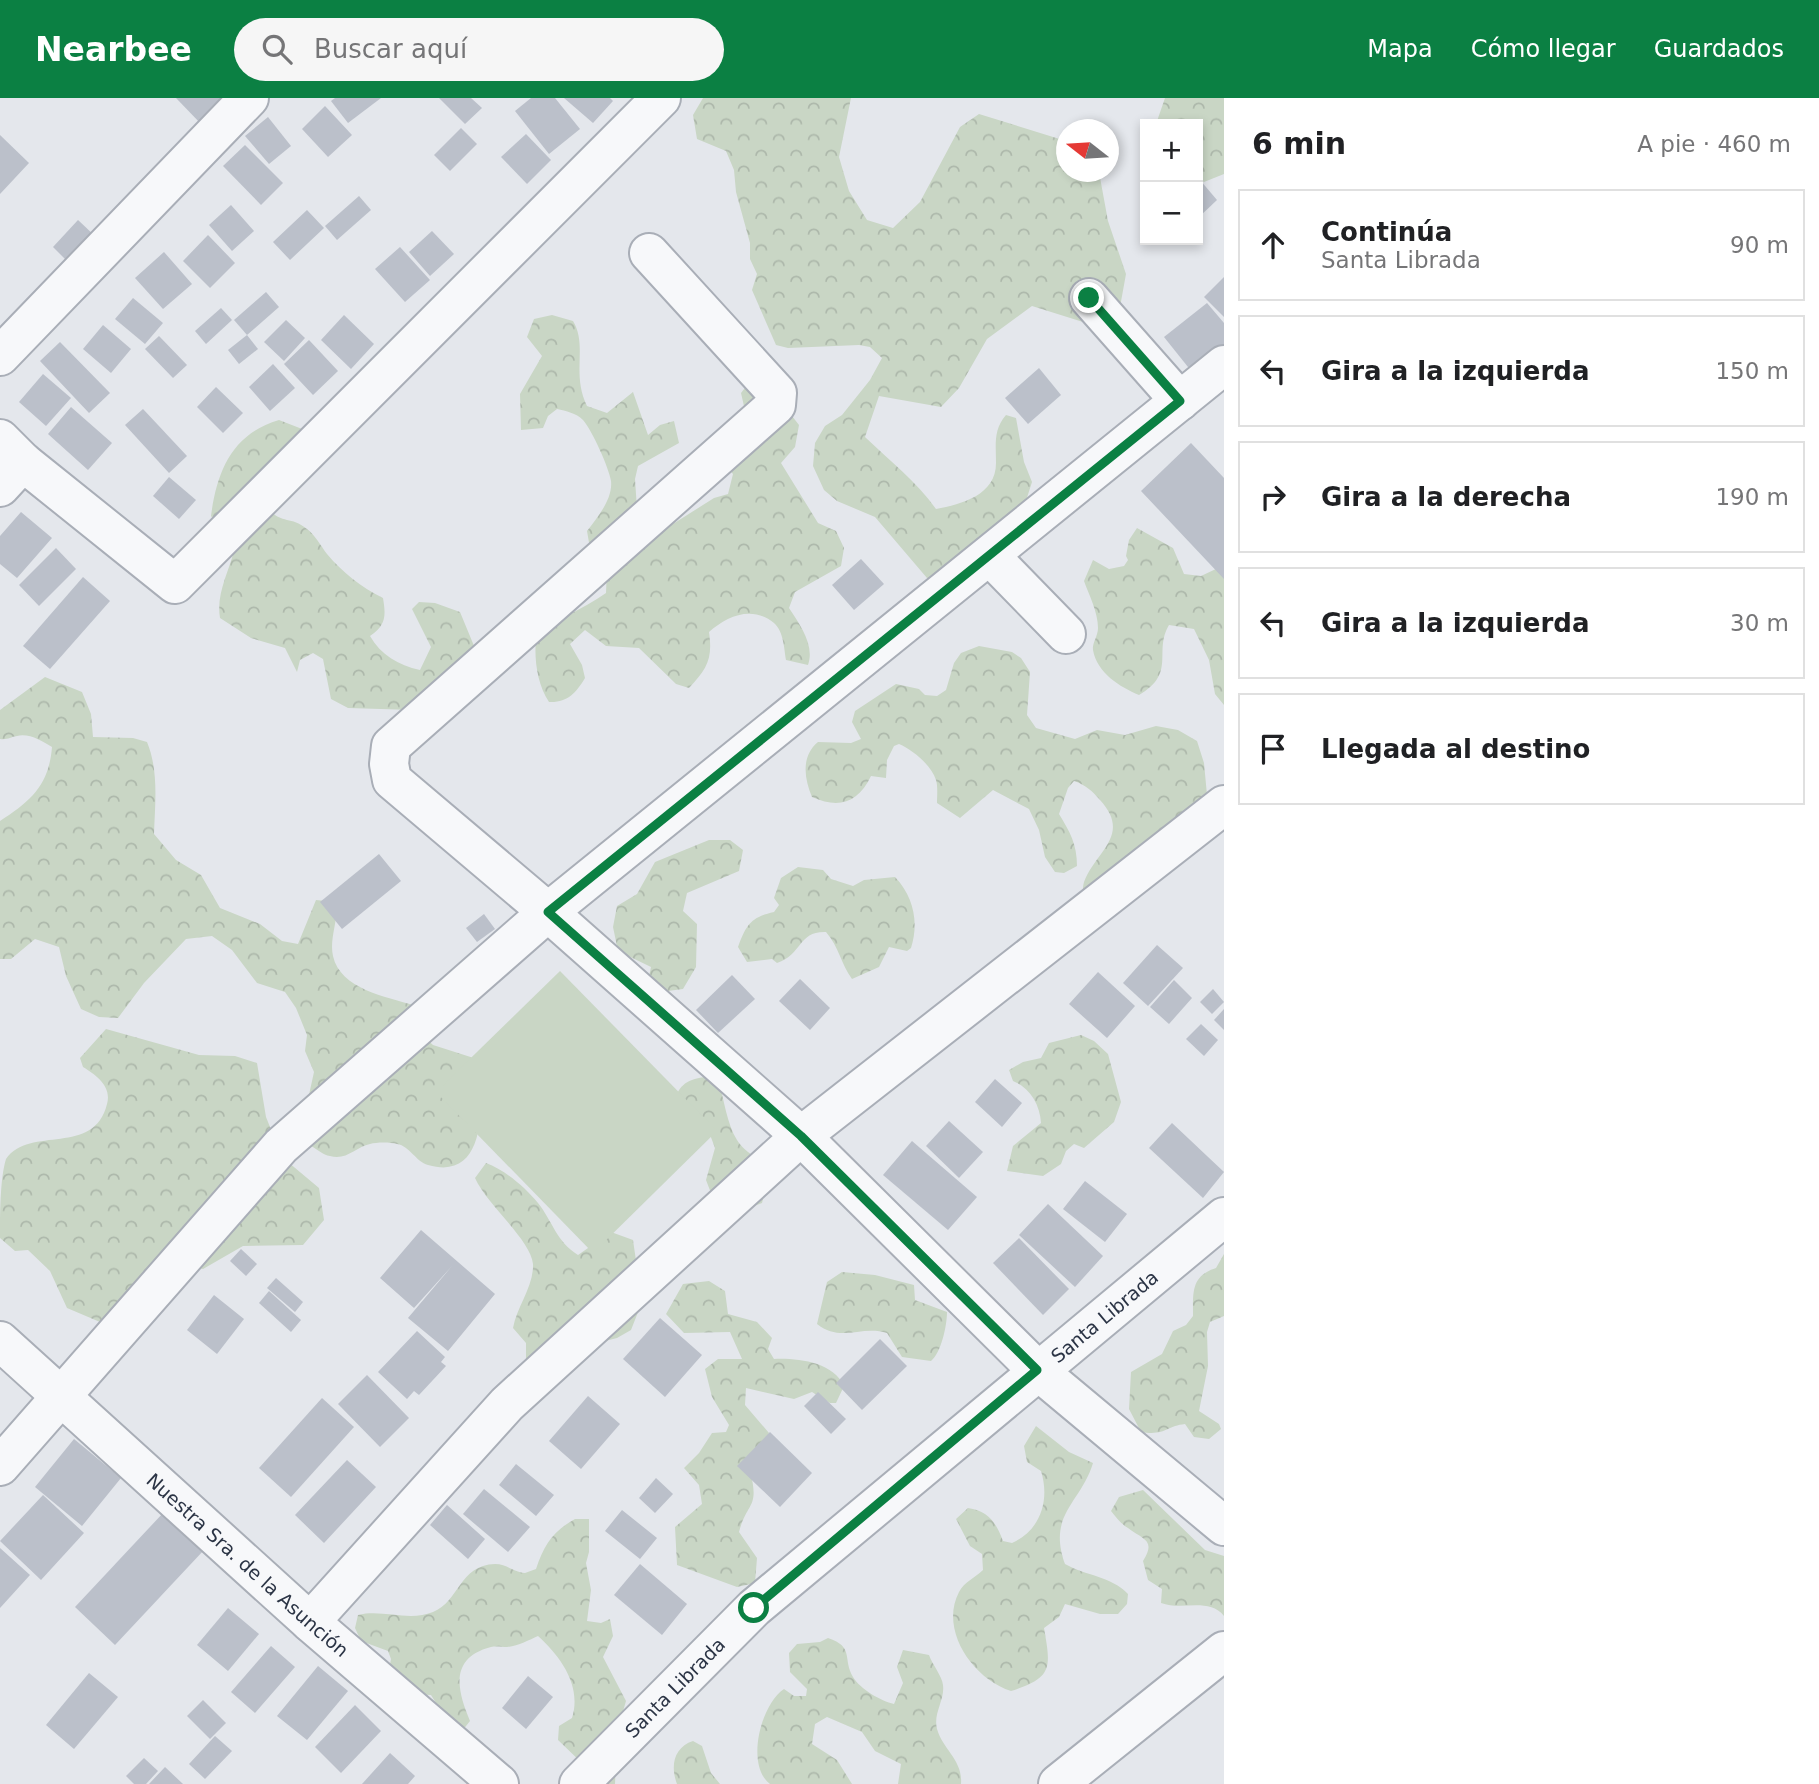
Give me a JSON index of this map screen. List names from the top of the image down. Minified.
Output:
{"streets":{"street":["Santa Librada","Nuestra Sra. de la Asunción"]},"north":"left","page":{"header":"Nearbee","search":"Buscar aquí","nav":["Mapa","Cómo llegar","Guardados"],"heading":["6 min","A pie · 460 m"],"map_buttons":["+","−"],"list":[["Continúa","Santa Librada","90 m"],["Gira a la izquierda","150 m"],["Gira a la derecha","190 m"],["Gira a la izquierda","30 m"],"Llegada al destino"]}}
